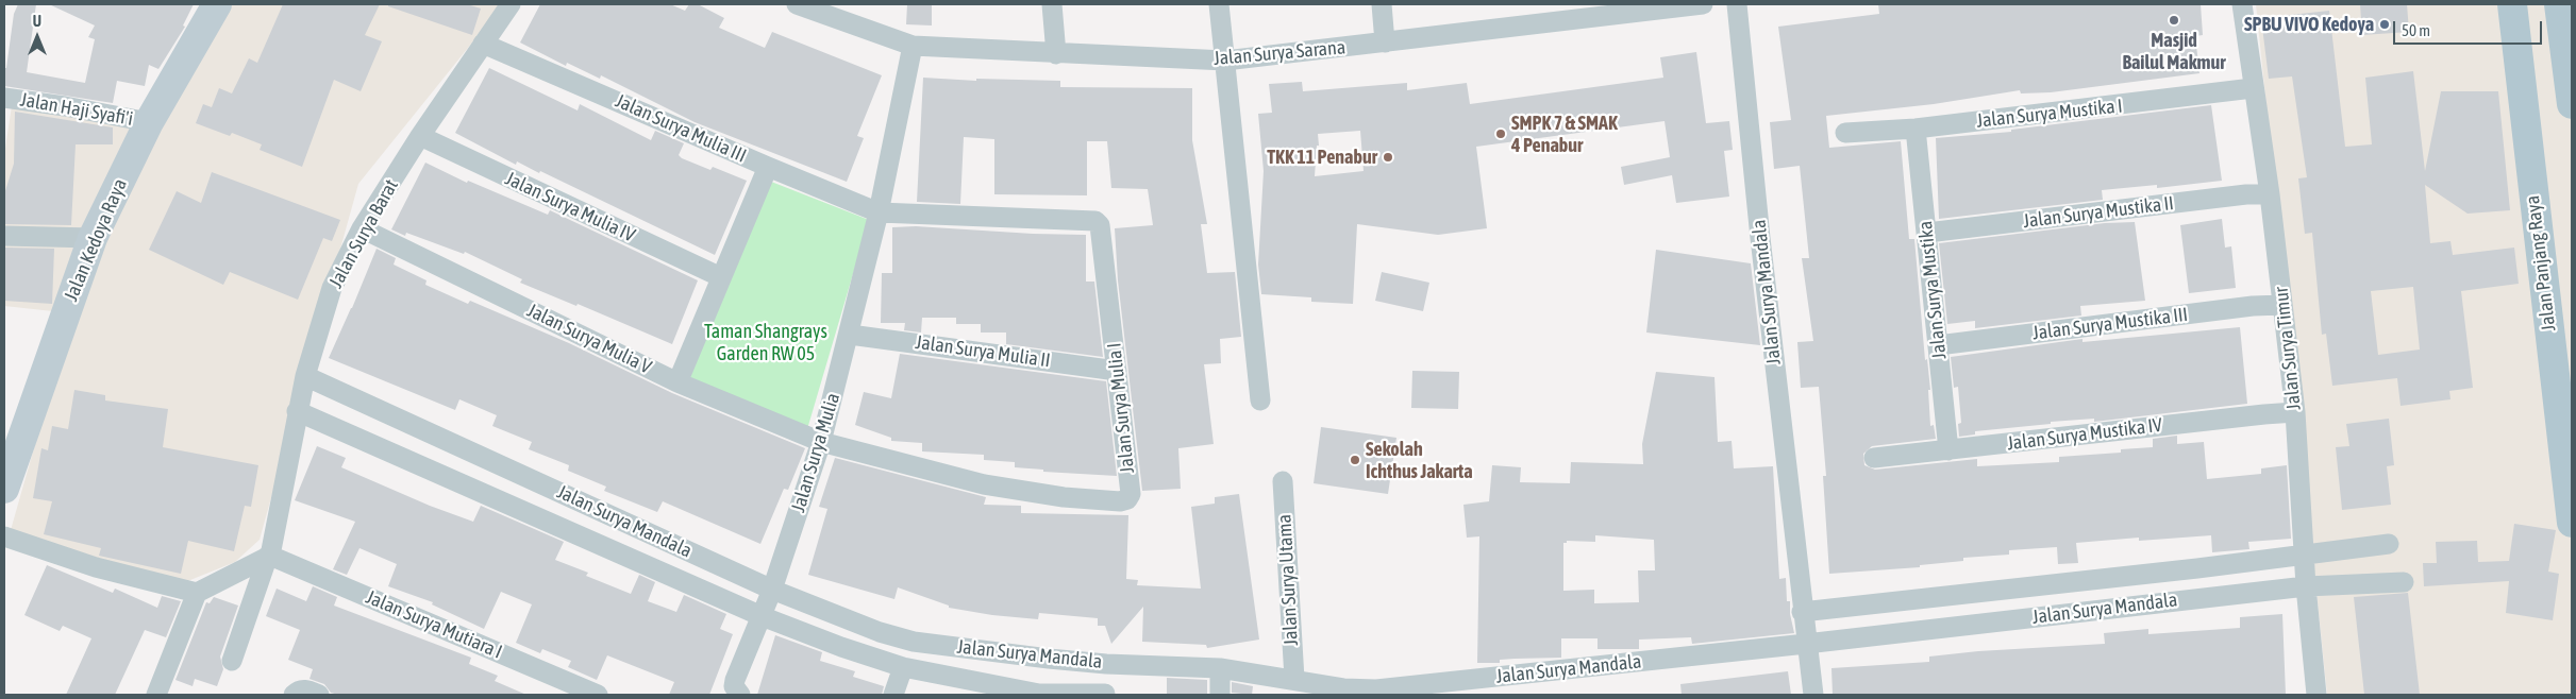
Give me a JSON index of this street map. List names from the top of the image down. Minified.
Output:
{"streets":{"main road":["Jalan Panjang Raya"],"street":["Jalan Surya Sarana","Jalan Haji Syafi'i","Jalan Surya Mustika I","Jalan Surya Mulia III","Jalan Surya Mulia IV","Jalan Surya Mustika II","Jalan Surya Barat","Jalan Kedoya Raya","Jalan Surya Mustika","Jalan Surya Mandala","Jalan Surya Mustika III","Jalan Surya Mulia V","Jalan Surya Timur","Jalan Surya Mulia II","Jalan Surya Mulia I","Jalan Surya Mustika IV","Jalan Surya Mulia","Jalan Surya Utama","Jalan Surya Mutiara I"]},"crossings":[["Jalan Surya Sarana","Jalan Surya Mulia"],["Jalan Haji Syafi'i","Jalan Kedoya Raya"],["Jalan Surya Mustika I","Jalan Surya Mustika"],["Jalan Surya Mustika I","Jalan Surya Timur"],["Jalan Surya Mulia III","Jalan Surya Barat"],["Jalan Surya Mulia III","Jalan Surya Mulia I"],["Jalan Surya Mulia III","Jalan Surya Mulia"],["Jalan Surya Mulia IV","Jalan Surya Barat"],["Jalan Surya Mustika II","Jalan Surya Mustika"],["Jalan Surya Mustika II","Jalan Surya Timur"],["Jalan Surya Barat","Jalan Surya Mandala"],["Jalan Surya Barat","Jalan Surya Mulia V"],["Jalan Surya Barat","Jalan Surya Mutiara I"],["Jalan Surya Mustika","Jalan Surya Mustika III"],["Jalan Surya Mustika","Jalan Surya Mustika IV"],["Jalan Surya Mandala","Jalan Surya Timur"],["Jalan Surya Mandala","Jalan Surya Mulia"],["Jalan Surya Mandala","Jalan Surya Utama"],["Jalan Surya Mustika III","Jalan Surya Timur"],["Jalan Surya Mulia V","Jalan Surya Mulia I"],["Jalan Surya Mulia V","Jalan Surya Mulia"],["Jalan Surya Timur","Jalan Surya Mustika IV"],["Jalan Surya Mulia II","Jalan Surya Mulia I"],["Jalan Surya Mulia II","Jalan Surya Mulia"],["Jalan Surya Mulia I","Jalan Surya Mulia"]],"parks":["Taman Shangrays Garden RW 05"],"places":["Masjid Bailul Makmur","SPBU VIVO Kedoya","SMPK 7 & SMAK 4 Penabur","TKK 11 Penabur","Sekolah Ichthus Jakarta"],"scale_bar":"50 m","north":"top"}
